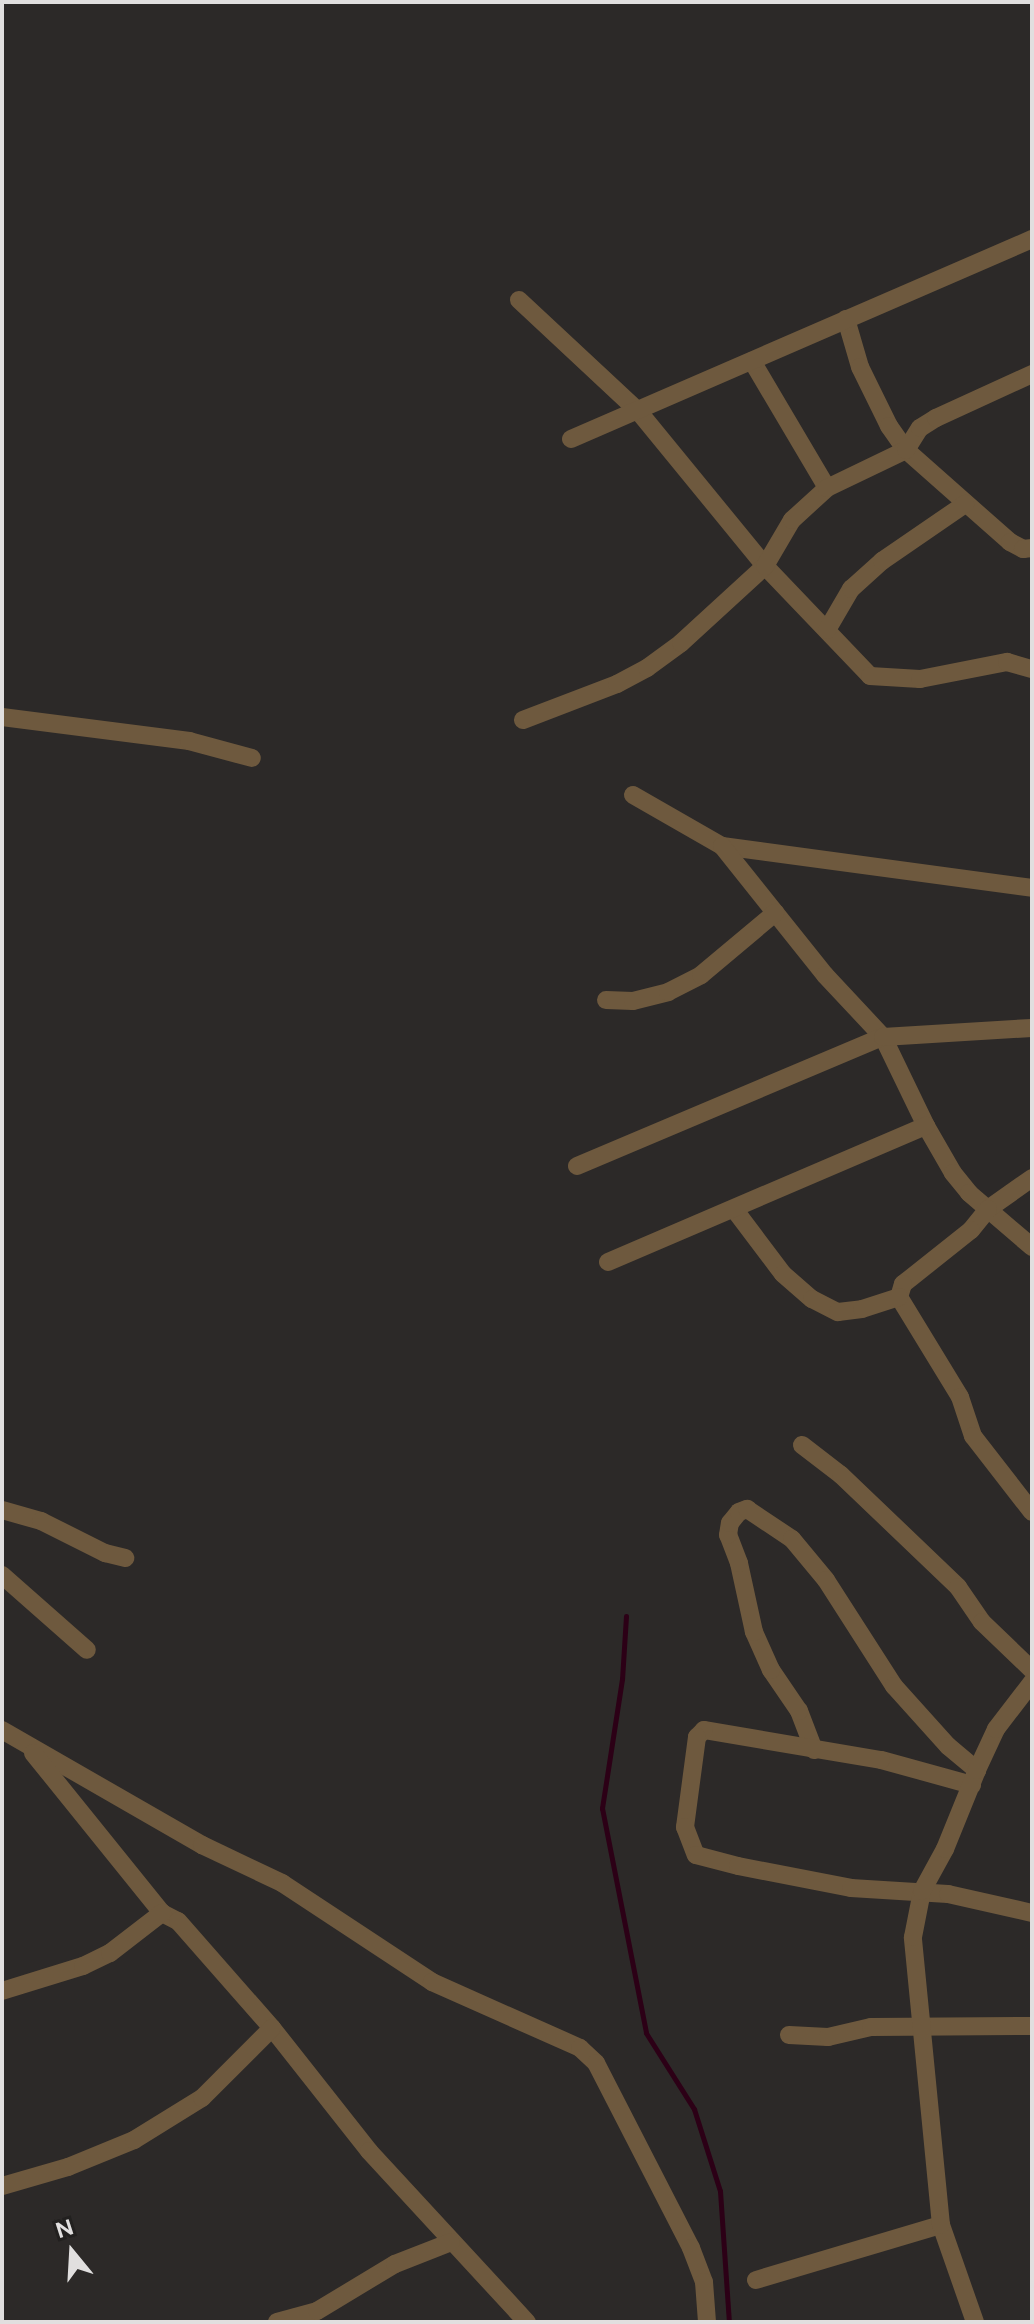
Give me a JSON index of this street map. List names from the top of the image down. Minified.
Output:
{"north":"top"}
